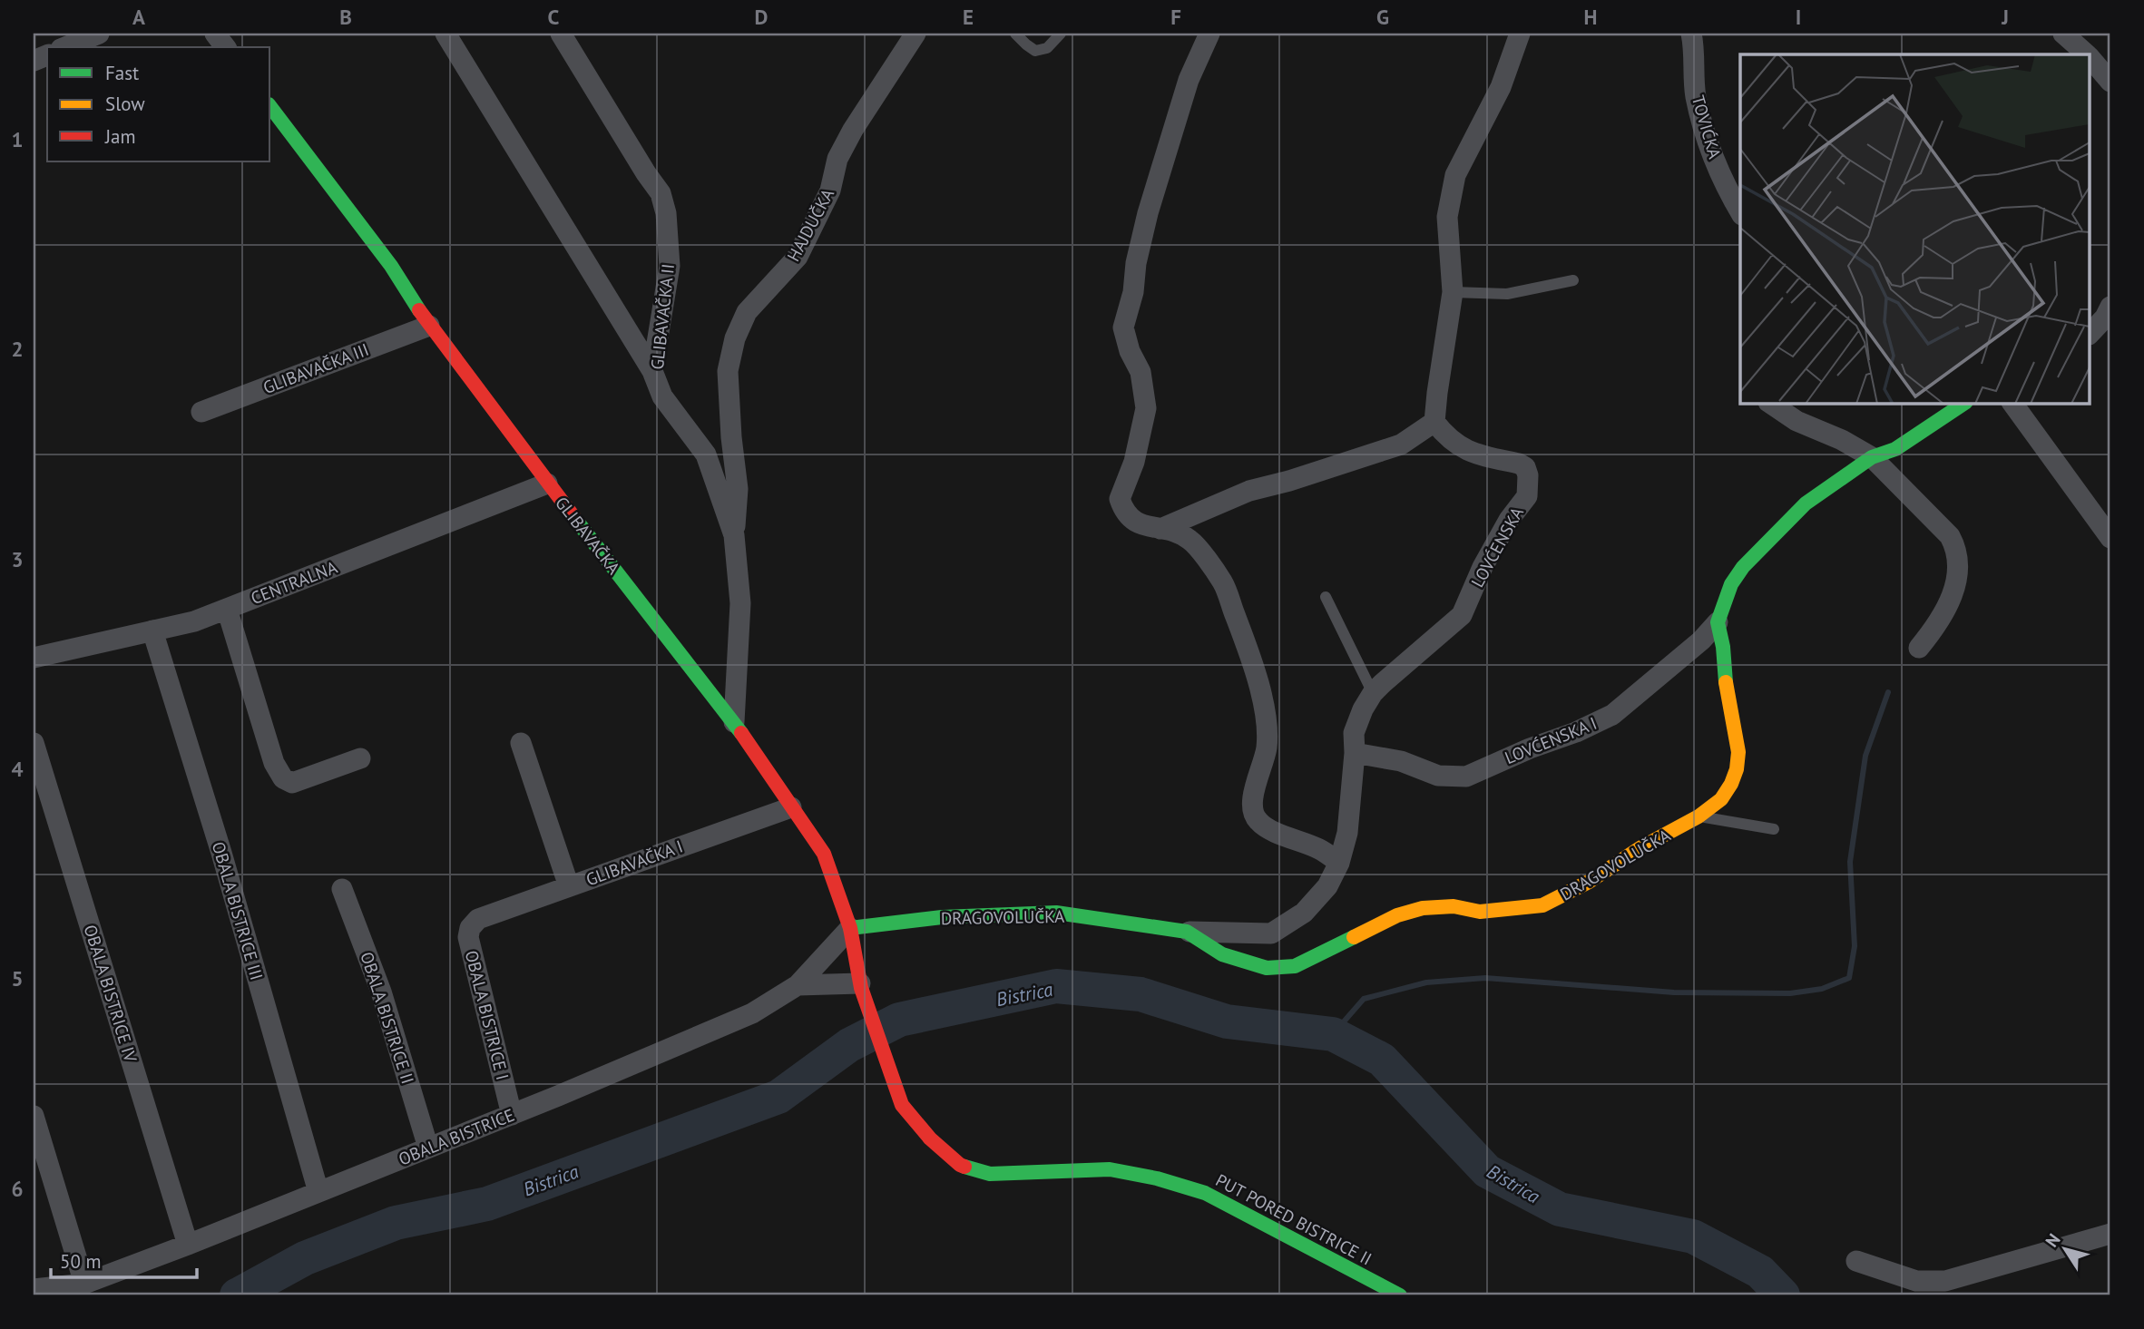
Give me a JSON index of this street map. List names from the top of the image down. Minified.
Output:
{"streets":{"street":["TOVIĆKA","HAJDUČKA","GLIBAVAČKA II","GLIBAVAČKA III","GLIBAVAČKA","LOVĆENSKA","CENTRALNA","LOVĆENSKA I","GLIBAVAČKA I","DRAGOVOLUČKA","OBALA BISTRICE III","OBALA BISTRICE IV","OBALA BISTRICE I","OBALA BISTRICE II","OBALA BISTRICE","PUT PORED BISTRICE II"]},"crossings":[["HAJDUČKA","GLIBAVAČKA II"],["GLIBAVAČKA II","GLIBAVAČKA"],["GLIBAVAČKA III","GLIBAVAČKA"],["GLIBAVAČKA","CENTRALNA"],["GLIBAVAČKA","GLIBAVAČKA I"],["GLIBAVAČKA","DRAGOVOLUČKA"],["GLIBAVAČKA","OBALA BISTRICE"],["GLIBAVAČKA","PUT PORED BISTRICE II"],["LOVĆENSKA","LOVĆENSKA I"],["LOVĆENSKA","DRAGOVOLUČKA"],["CENTRALNA","OBALA BISTRICE III"],["LOVĆENSKA I","DRAGOVOLUČKA"],["GLIBAVAČKA I","OBALA BISTRICE I"],["DRAGOVOLUČKA","OBALA BISTRICE"],["OBALA BISTRICE III","OBALA BISTRICE"],["OBALA BISTRICE IV","OBALA BISTRICE"],["OBALA BISTRICE I","OBALA BISTRICE"],["OBALA BISTRICE II","OBALA BISTRICE"]],"water":["Bistrica"],"legend":["Fast","Slow","Jam"],"scale_bar":"50 m","north":"top left","grid":{"columns":["A","B","C","D","E","F","G","H","I","J"],"rows":["1","2","3","4","5","6"]}}
